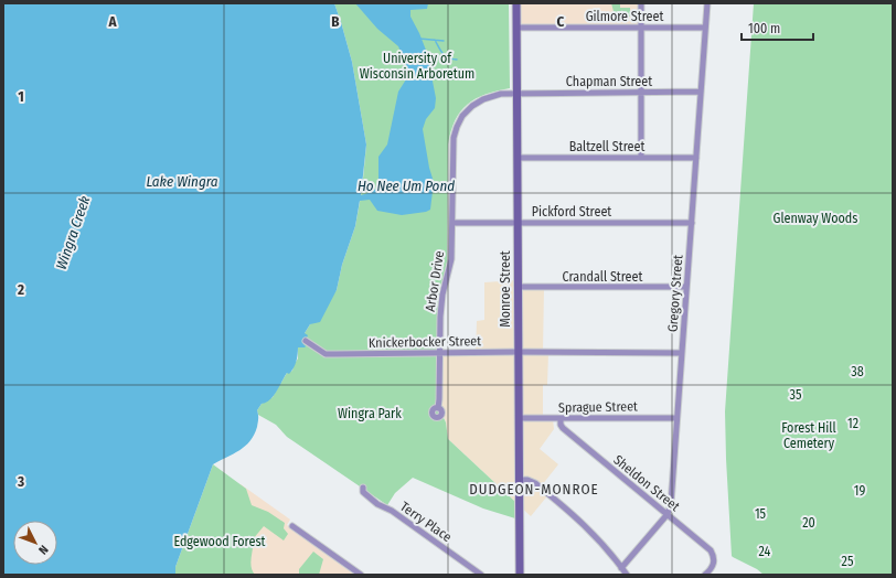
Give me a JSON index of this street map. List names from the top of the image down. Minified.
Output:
{"streets":{"main road":["Monroe Street"],"street":["Gilmore Street","Chapman Street","Baltzell Street","Pickford Street","Crandall Street","Arbor Drive","Gregory Street","Knickerbocker Street","Sprague Street","Sheldon Street","Terry Place"]},"crossings":[["Gilmore Street","Monroe Street"],["Gilmore Street","Gregory Street"],["Chapman Street","Arbor Drive"],["Chapman Street","Monroe Street"],["Chapman Street","Gregory Street"],["Baltzell Street","Monroe Street"],["Baltzell Street","Gregory Street"],["Pickford Street","Arbor Drive"],["Pickford Street","Monroe Street"],["Pickford Street","Gregory Street"],["Crandall Street","Monroe Street"],["Crandall Street","Gregory Street"],["Arbor Drive","Monroe Street"],["Arbor Drive","Knickerbocker Street"],["Monroe Street","Knickerbocker Street"],["Monroe Street","Sprague Street"],["Gregory Street","Knickerbocker Street"],["Gregory Street","Sprague Street"],["Gregory Street","Sheldon Street"],["Sprague Street","Sheldon Street"]],"districts":["DUDGEON-MONROE"],"water":["Lake Wingra","Ho Nee Um Pond","Wingra Creek"],"parks":["University of Wisconsin Arboretum","Glenway Woods","38","35","Wingra Park","12","Forest Hill Cemetery","19","15","20","Edgewood Forest","24","25"],"scale_bar":"100 m","north":"bottom right","grid":{"columns":["A","B","C"],"rows":["1","2","3"]}}
